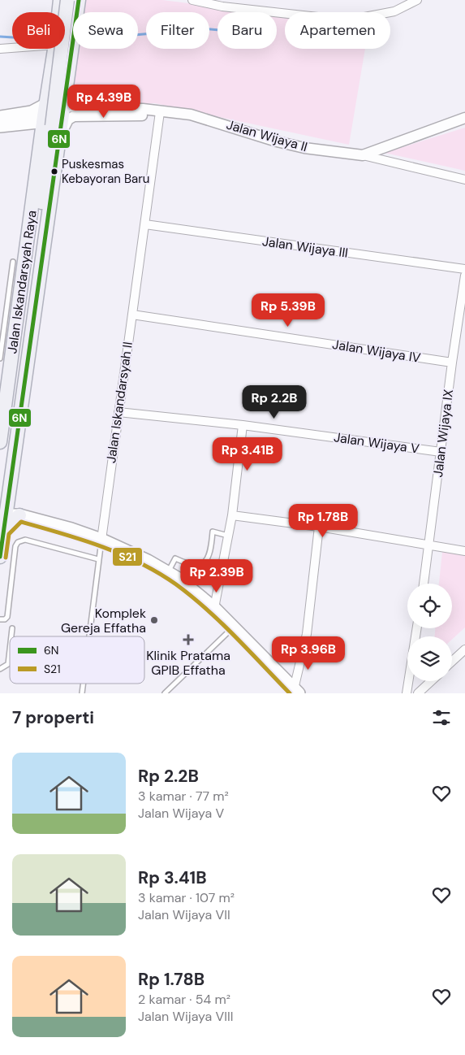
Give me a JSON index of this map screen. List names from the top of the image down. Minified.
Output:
{"streets":{"main road":["Jalan Iskandarsyah Raya"],"street":["Jalan Wijaya II","Jalan Wijaya III","Jalan Wijaya IV","Jalan Iskandarsyah II","Jalan Wijaya IX","Jalan Wijaya V"]},"crossings":[["Jalan Wijaya II","Jalan Iskandarsyah Raya"],["Jalan Wijaya II","Jalan Iskandarsyah II"],["Jalan Wijaya III","Jalan Iskandarsyah II"],["Jalan Wijaya IV","Jalan Iskandarsyah II"],["Jalan Wijaya IV","Jalan Wijaya IX"],["Jalan Iskandarsyah II","Jalan Wijaya V"],["Jalan Wijaya IX","Jalan Wijaya V"]],"places":{"other":["Puskesmas Kebayoran Baru","Komplek Gereja Effatha"],"health":["Klinik Pratama GPIB Effatha"]},"lines":["transit line 6N","transit line S21"],"legend":["6N","S21"],"page":{"chip":["Beli","Sewa","Filter","Baru","Apartemen"],"price":["Rp 4.39B","Rp 5.39B","Rp 2.2B","Rp 3.41B","Rp 1.78B","Rp 2.39B","Rp 3.96B"],"heading":"7 properti","list":[{"name":"Rp 2.2B","note":"3 kamar · 77 m² · Jalan Wijaya V"},{"name":"Rp 3.41B","note":"3 kamar · 107 m² · Jalan Wijaya VII"},{"name":"Rp 1.78B","note":"2 kamar · 54 m² · Jalan Wijaya VIII"}]}}
